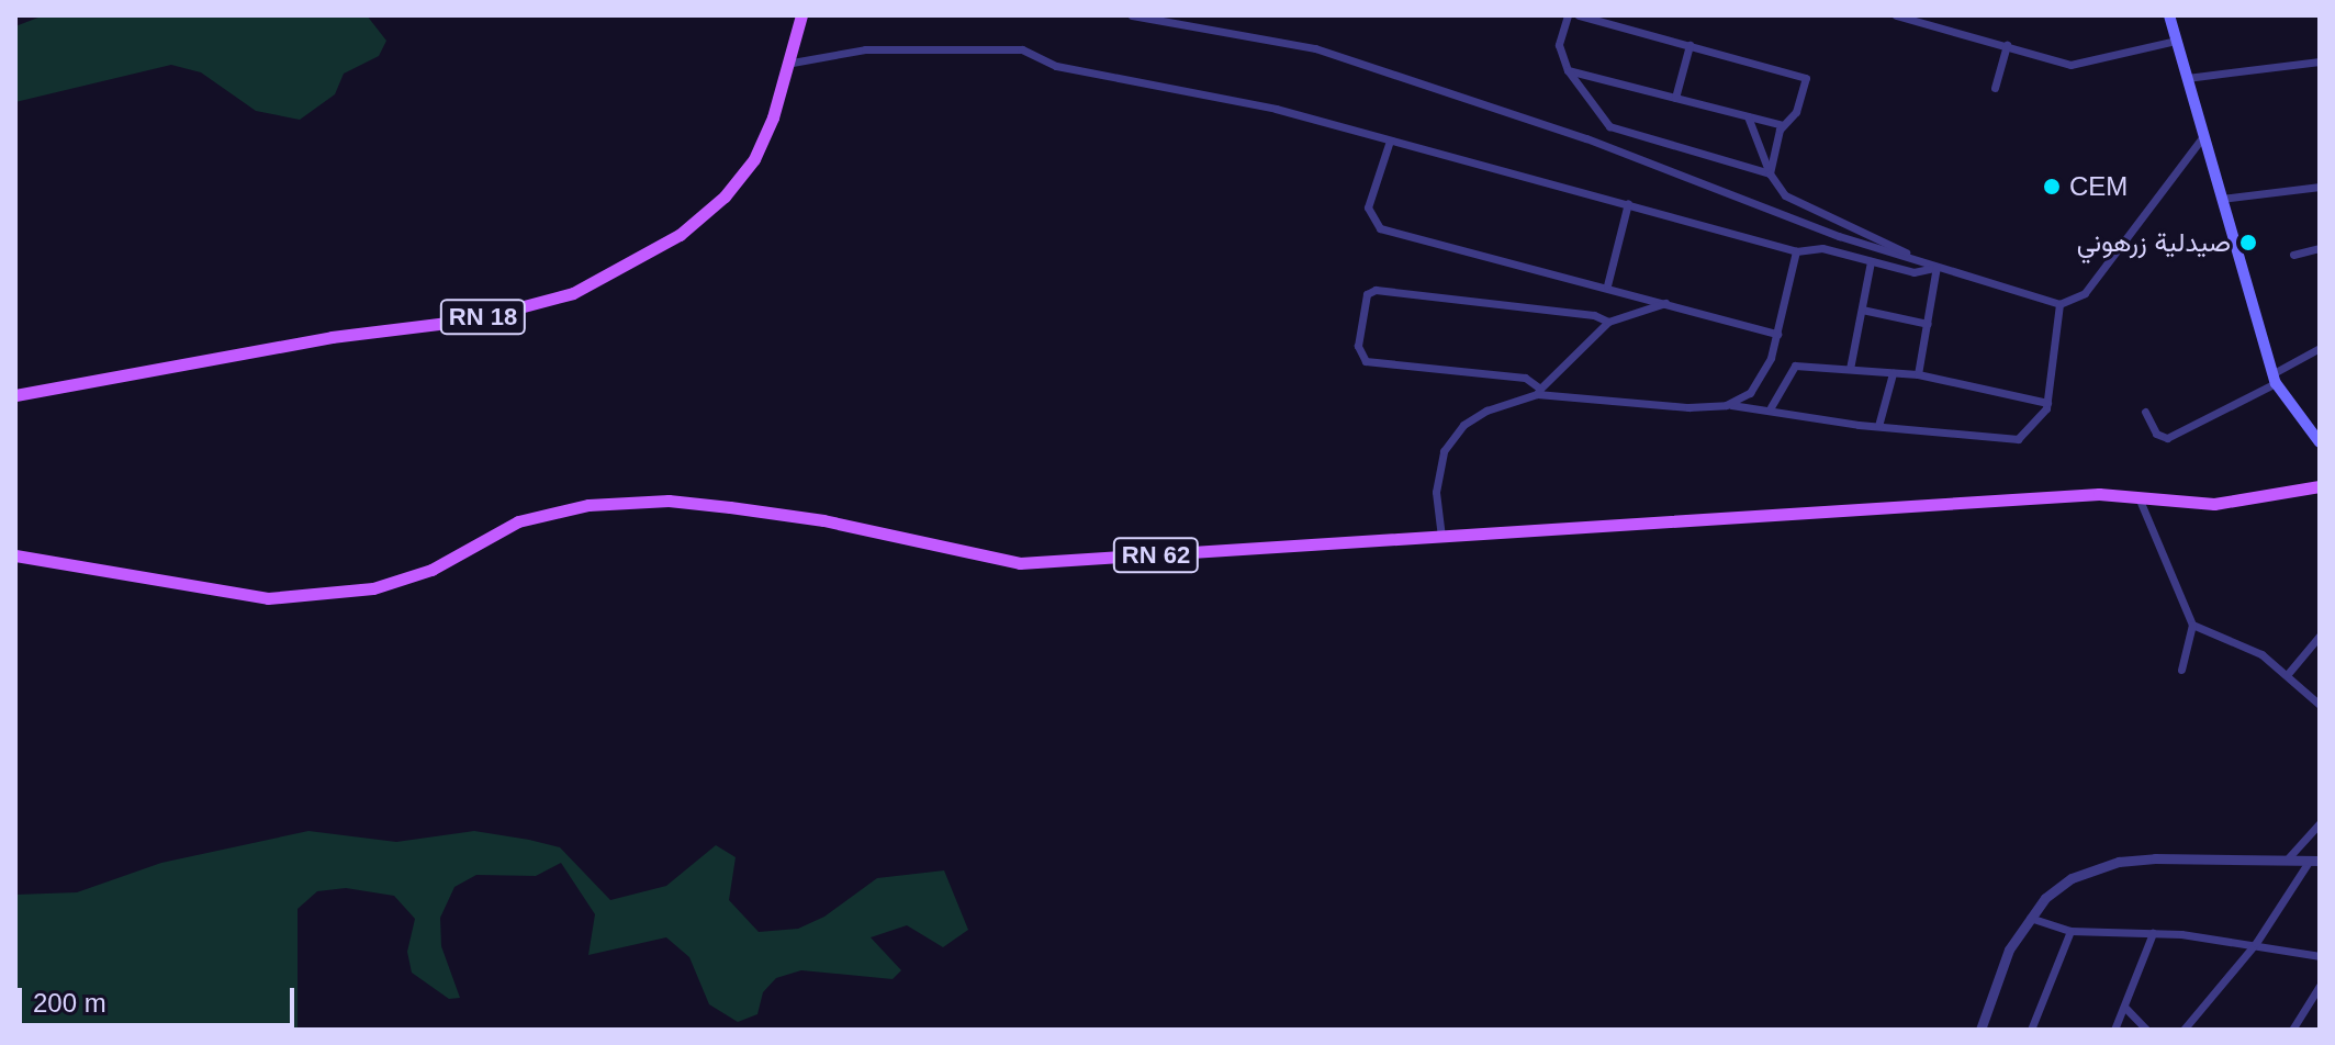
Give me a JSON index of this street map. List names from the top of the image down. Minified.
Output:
{"streets":{"main road":["RN 18","RN 62"]},"places":["CEM","صيدلية زرهوني"],"scale_bar":"200 m"}
